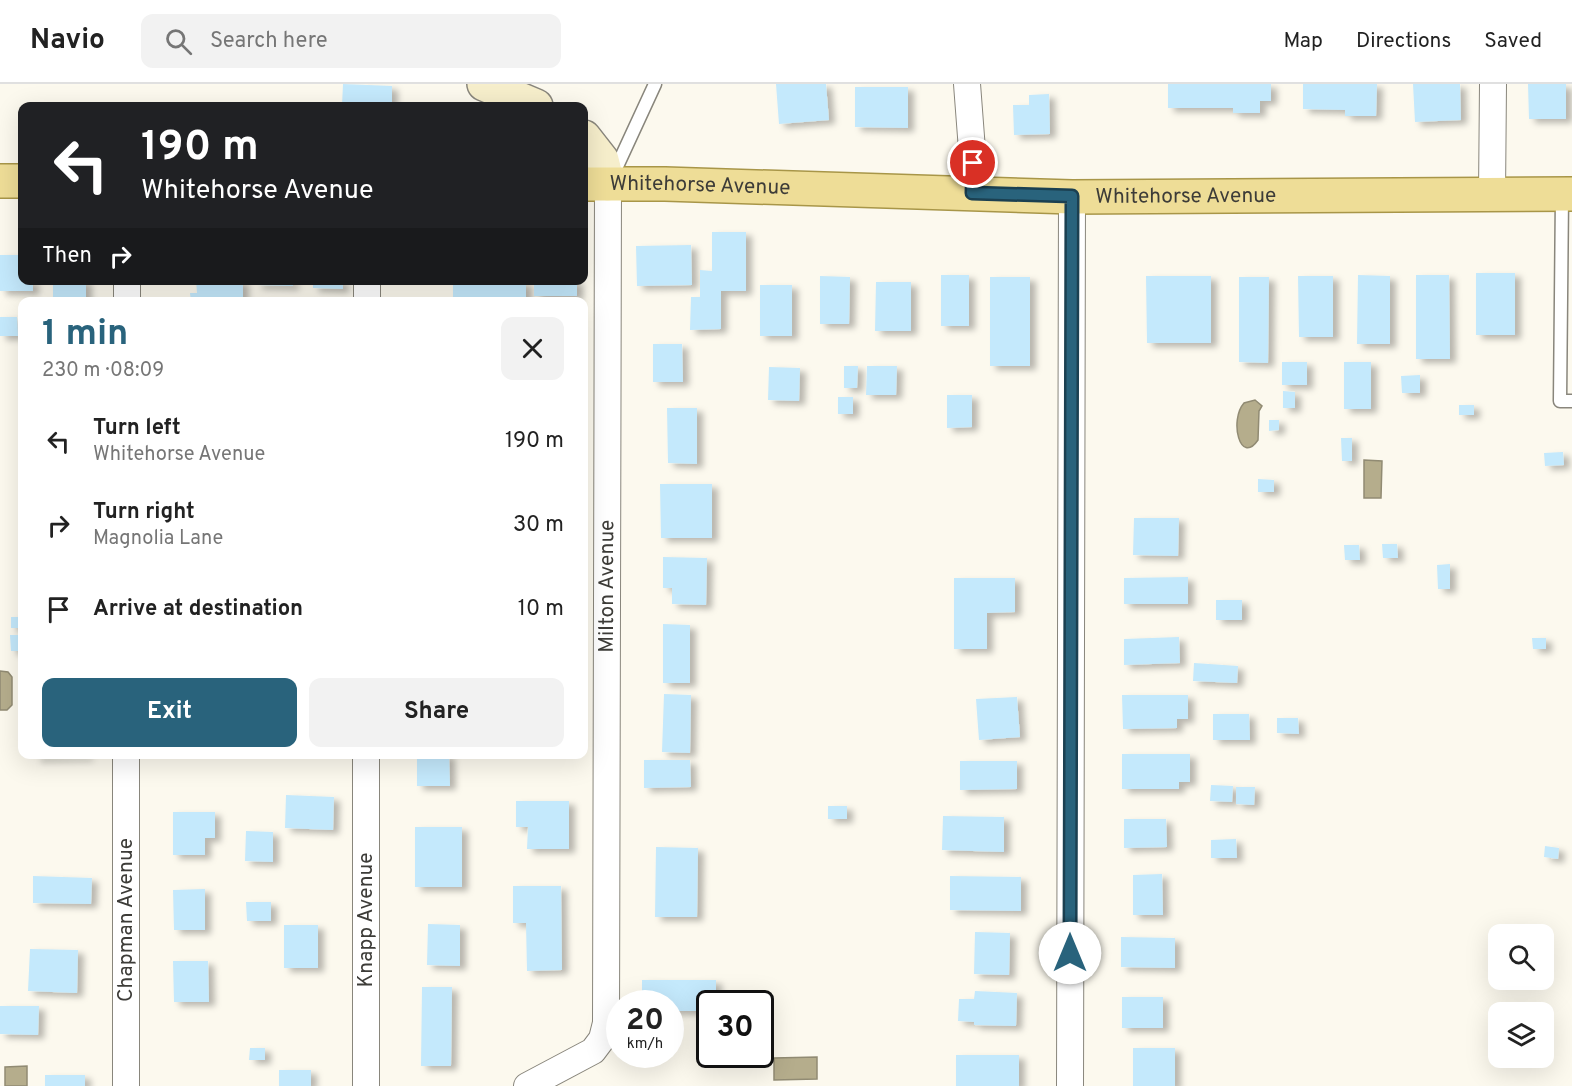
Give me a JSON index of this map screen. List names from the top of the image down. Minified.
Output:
{"streets":{"main road":["Whitehorse Avenue"],"street":["Milton Avenue","Chapman Avenue","Knapp Avenue"]},"crossings":[["Whitehorse Avenue","Milton Avenue"]],"page":{"header":"Navio","search":"Search here","nav":["Map","Directions","Saved"],"turn":["190 m","Whitehorse Avenue"],"then":"Then","heading":["1 min","230 m · 08:09"],"list":[{"name":"Turn left","note":"Whitehorse Avenue","value":"190 m"},{"name":"Turn right","note":"Magnolia Lane","value":"30 m"},{"name":"Arrive at destination","value":"10 m"}],"buttons":["Exit","Share"],"speed":"20 km/h","limit":"30"}}
